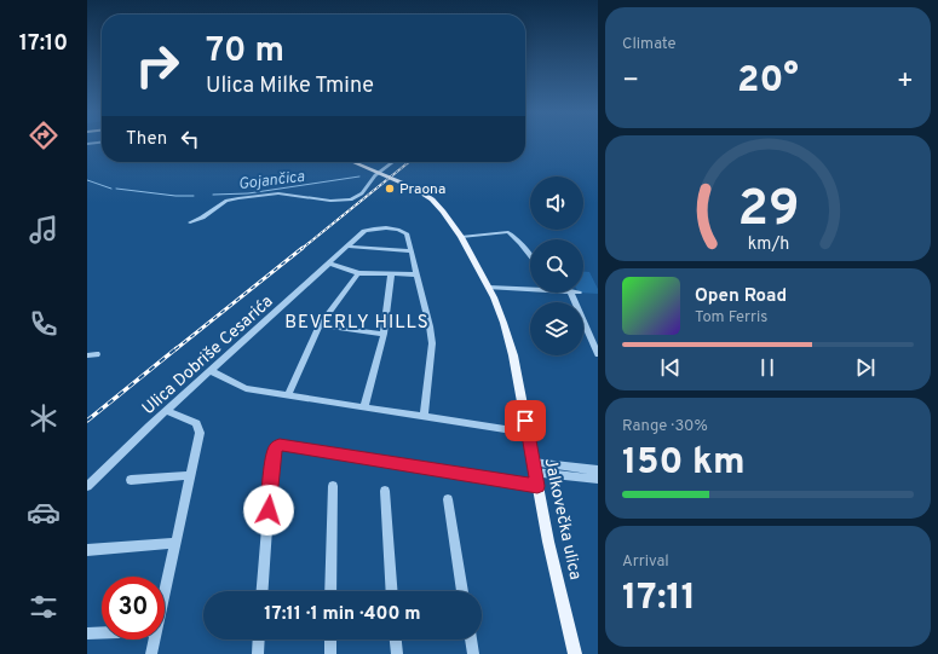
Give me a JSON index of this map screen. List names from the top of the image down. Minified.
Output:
{"streets":{"main road":["Jalkovečka ulica"],"street":["Ulica Dobriše Cesarića"]},"districts":["BEVERLY HILLS"],"water":["Gojančica"],"places":["Praona"],"page":{"tabs":"17:10","tile":["Climate",["Range · 30%","150 km"],["Arrival","17:11"]],"turn":["70 m","Ulica Milke Tmine"],"heat":["−","20°","+"],"then":"Then","song":["Open Road","Tom Ferris"],"limit":"30","trip":"17:11 · 1 min · 400 m","gauge":["29","km/h"]}}
